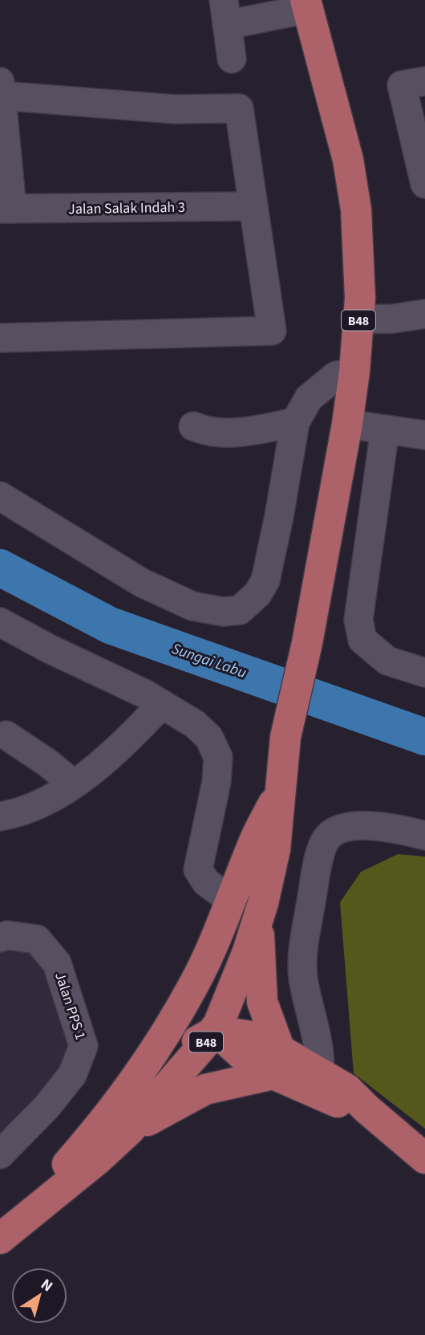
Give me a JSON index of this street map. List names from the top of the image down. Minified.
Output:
{"streets":{"main road":["B48"],"street":["Jalan Salak Indah 3","Jalan PPS 1"]},"water":["Sungai Labu"],"north":"top right"}
